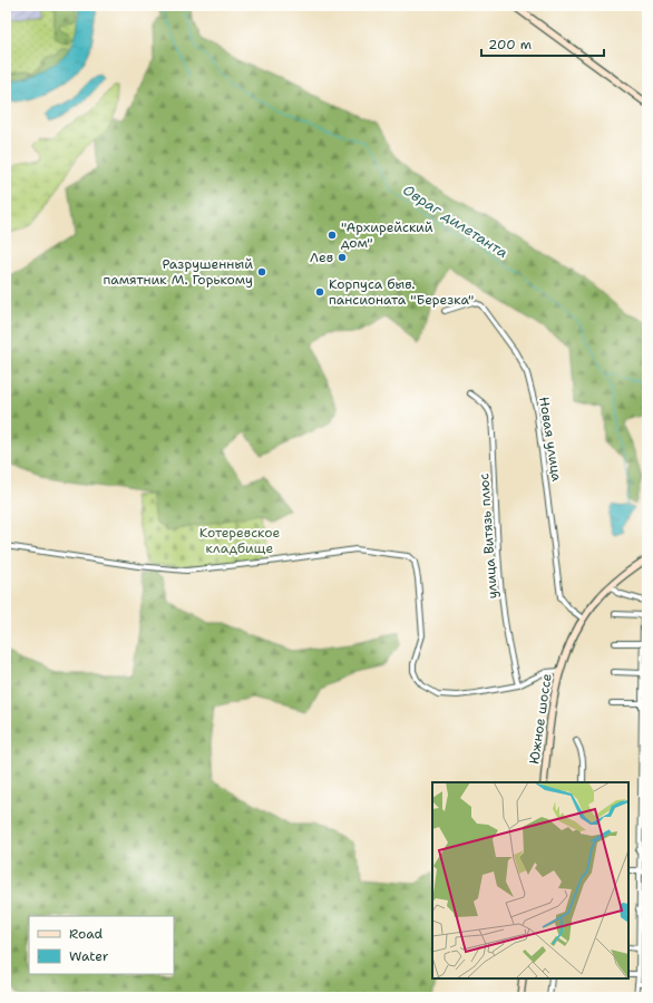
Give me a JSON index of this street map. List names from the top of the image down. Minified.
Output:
{"streets":{"main road":["Южное шоссе"],"street":["Новая улица","улица Витязь плюс"]},"crossings":[["Новая улица","Южное шоссе"]],"water":["Овраг дилетанта"],"parks":["Котеревское кладбище"],"places":["\"Архирейский дом\"","Лев","Разрушенный памятник М. Горькому","Корпуса быв. пансионата \"Березка\""],"legend":["Road","Water"],"scale_bar":"200 m"}
